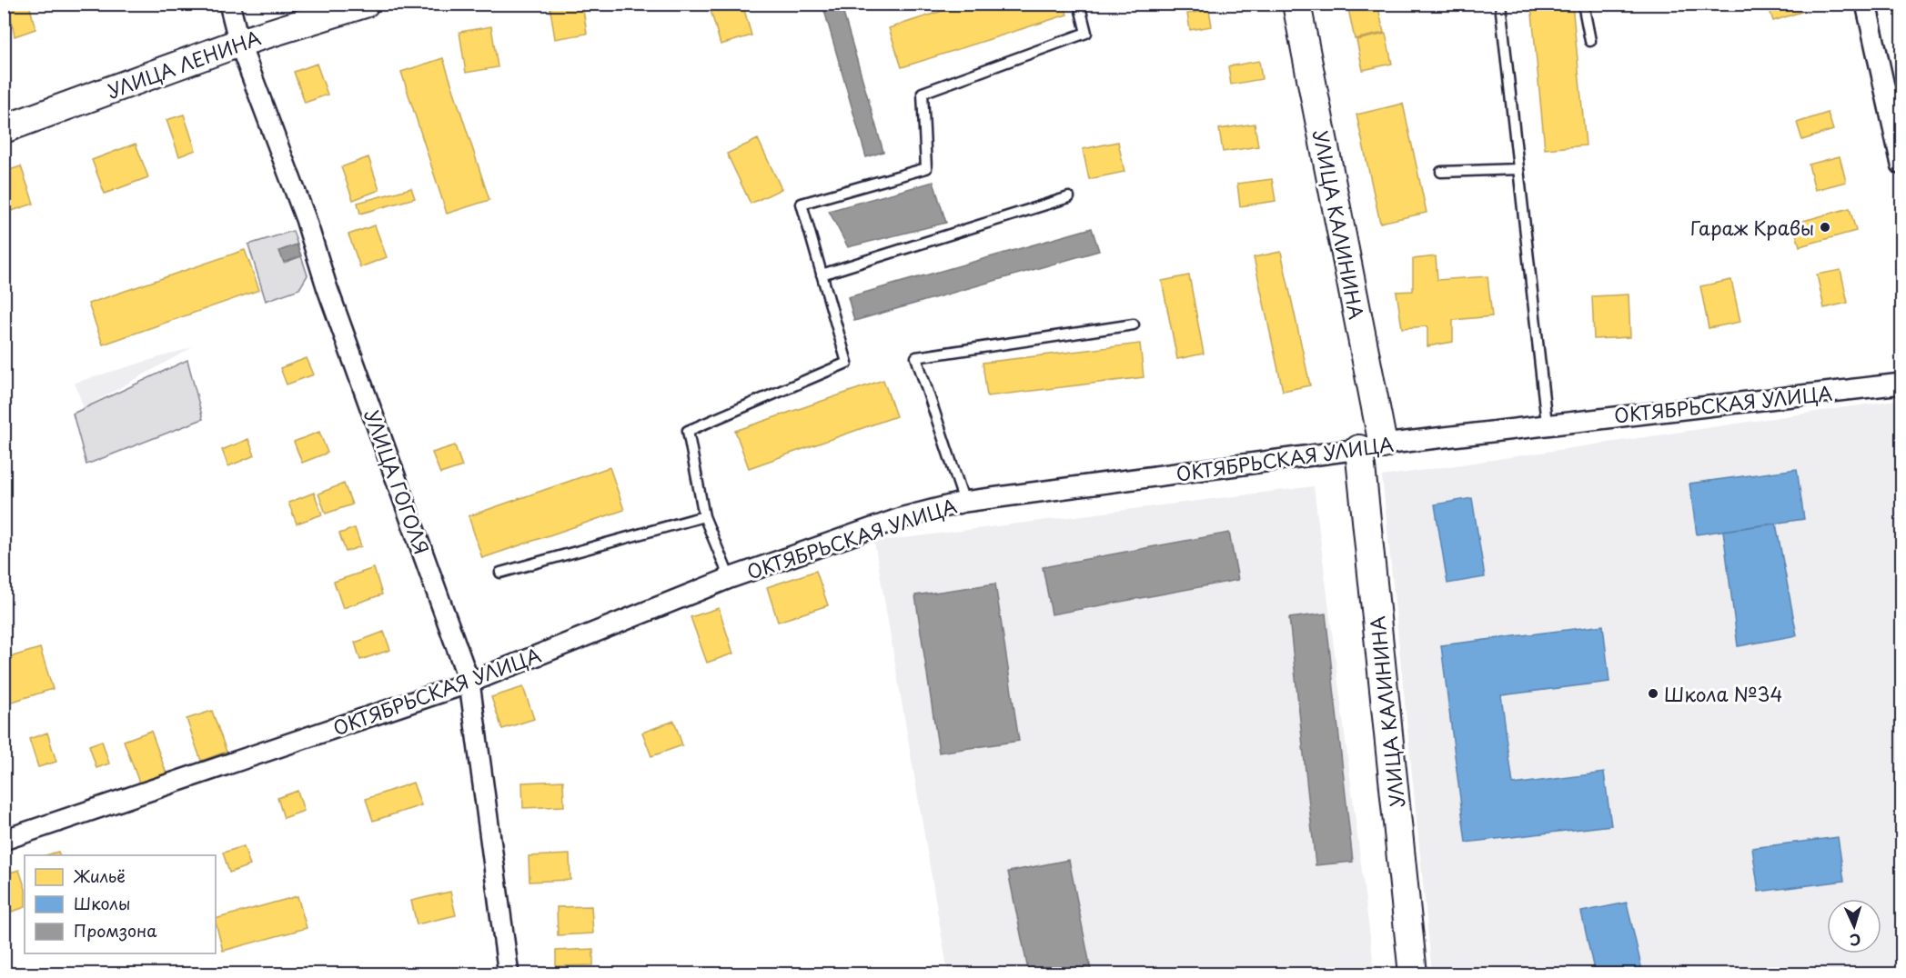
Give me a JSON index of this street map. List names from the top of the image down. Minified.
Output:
{"streets":{"street":["УЛИЦА ЛЕНИНА","УЛИЦА КАЛИНИНА","ОКТЯБРЬСКАЯ УЛИЦА","УЛИЦА ГОГОЛЯ"]},"crossings":[["УЛИЦА ЛЕНИНА","УЛИЦА ГОГОЛЯ"],["УЛИЦА КАЛИНИНА","ОКТЯБРЬСКАЯ УЛИЦА"],["ОКТЯБРЬСКАЯ УЛИЦА","УЛИЦА ГОГОЛЯ"]],"places":["Гараж Кравы","Школа №34"],"legend":["Жильё","Школы","Промзона"],"north":"bottom"}
